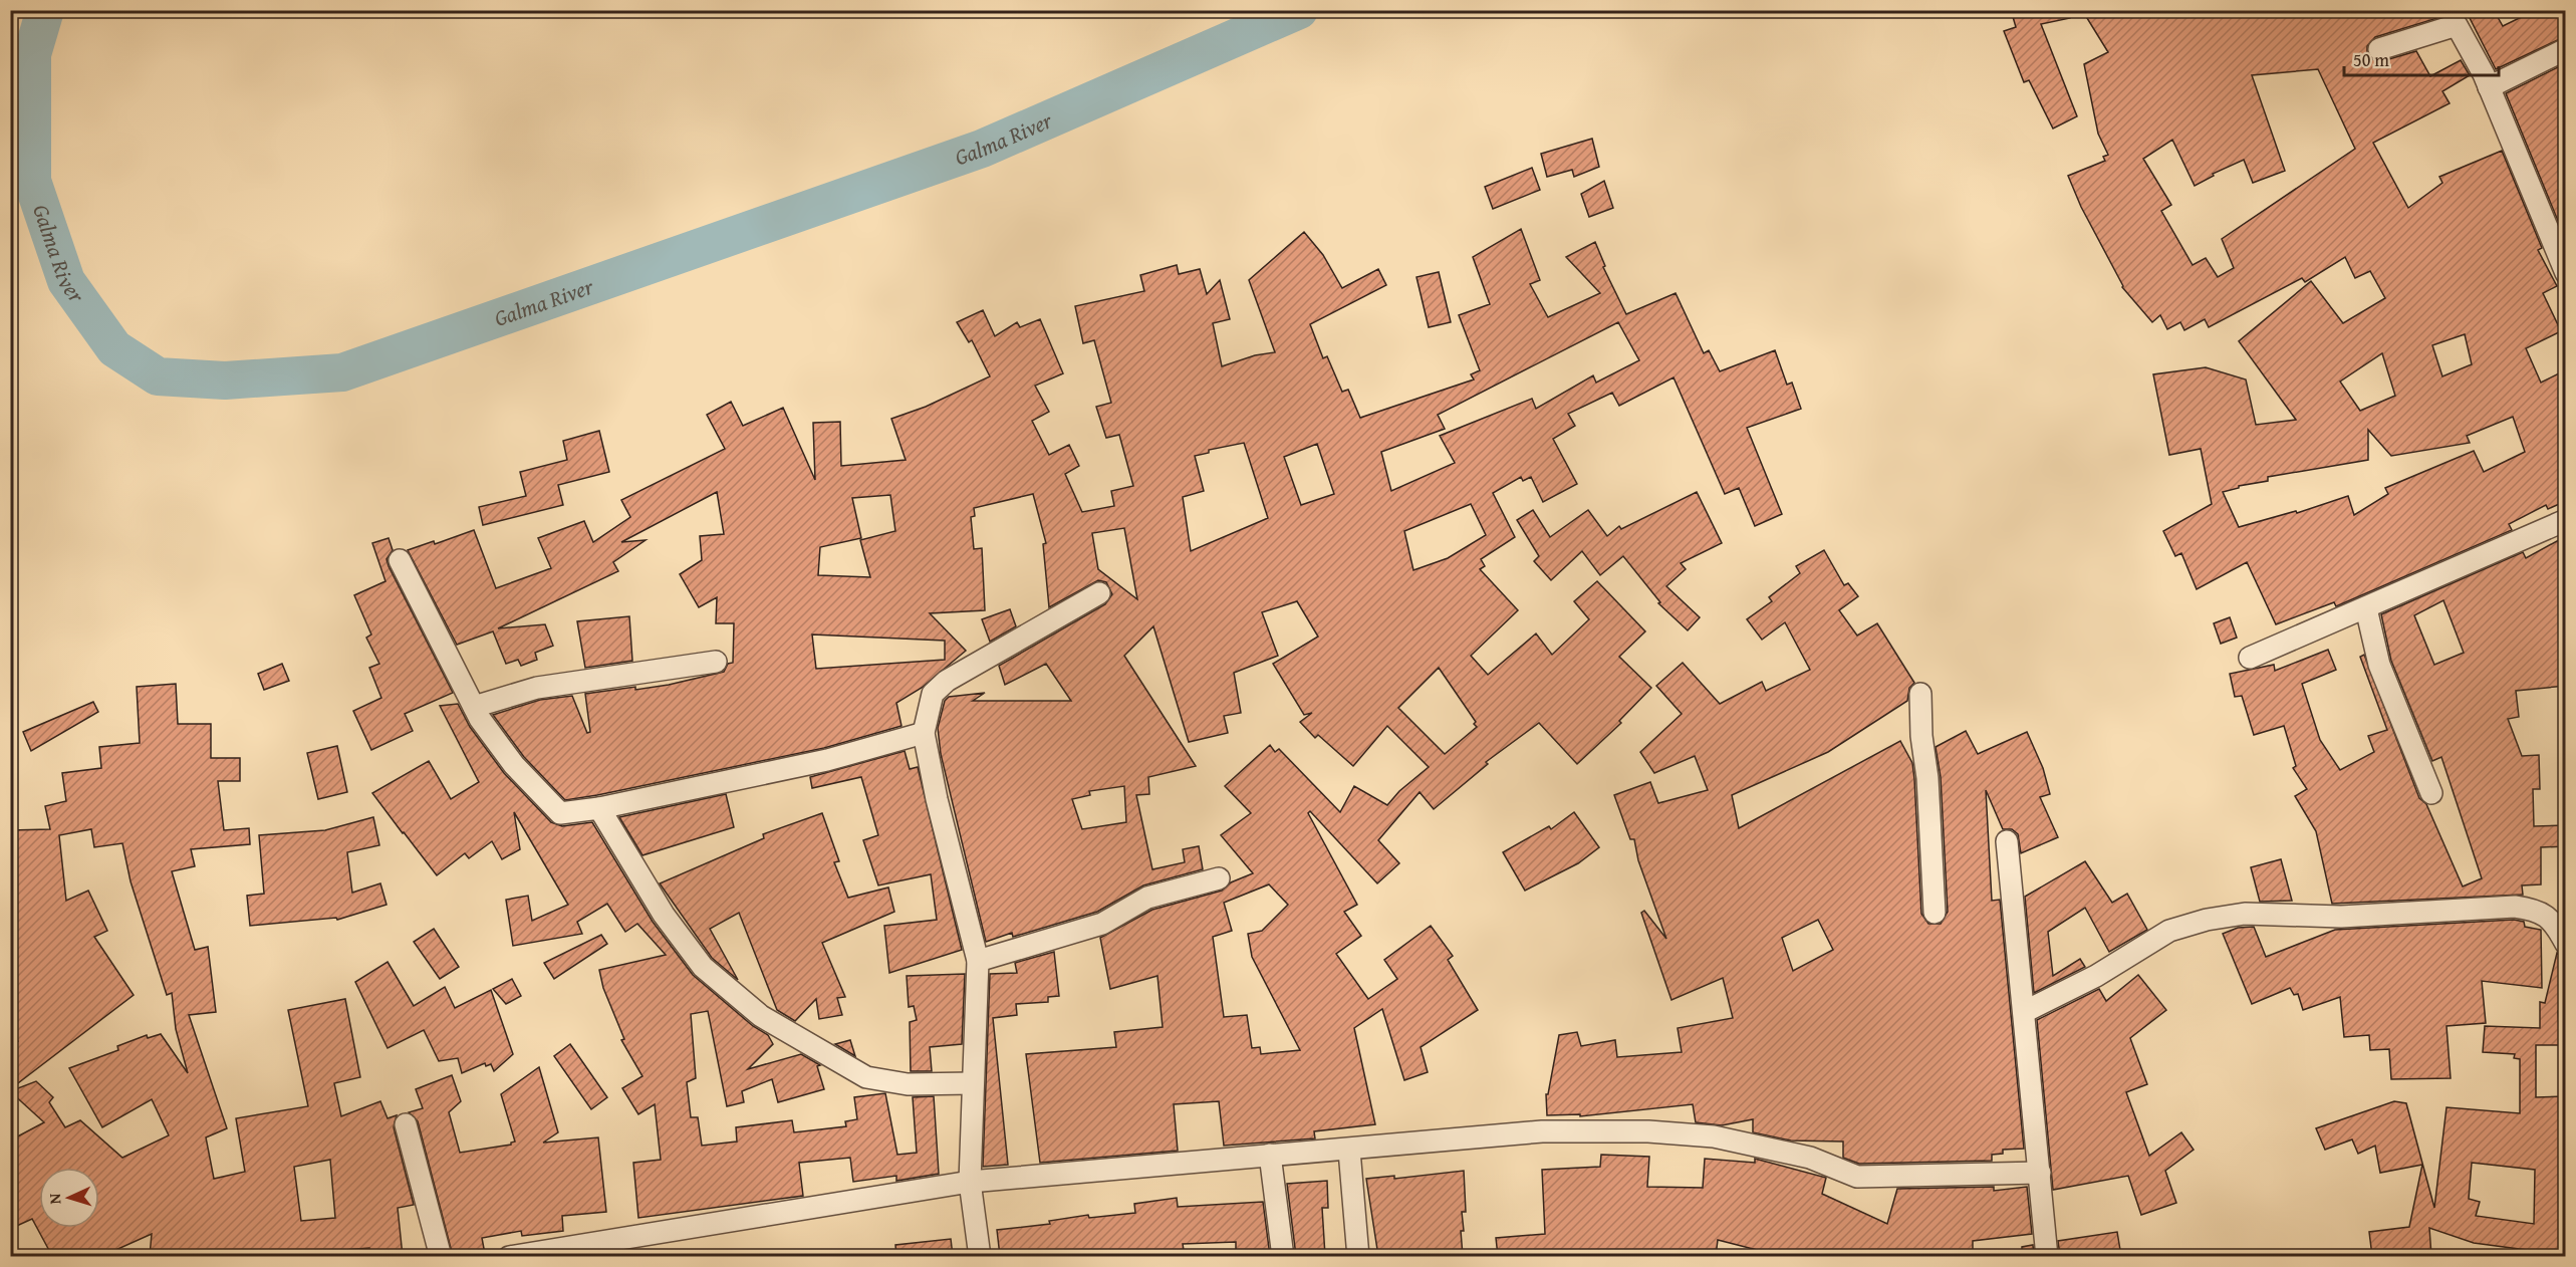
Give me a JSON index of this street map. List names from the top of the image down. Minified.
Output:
{"water":["Galma River"],"scale_bar":"50 m","north":"left"}
